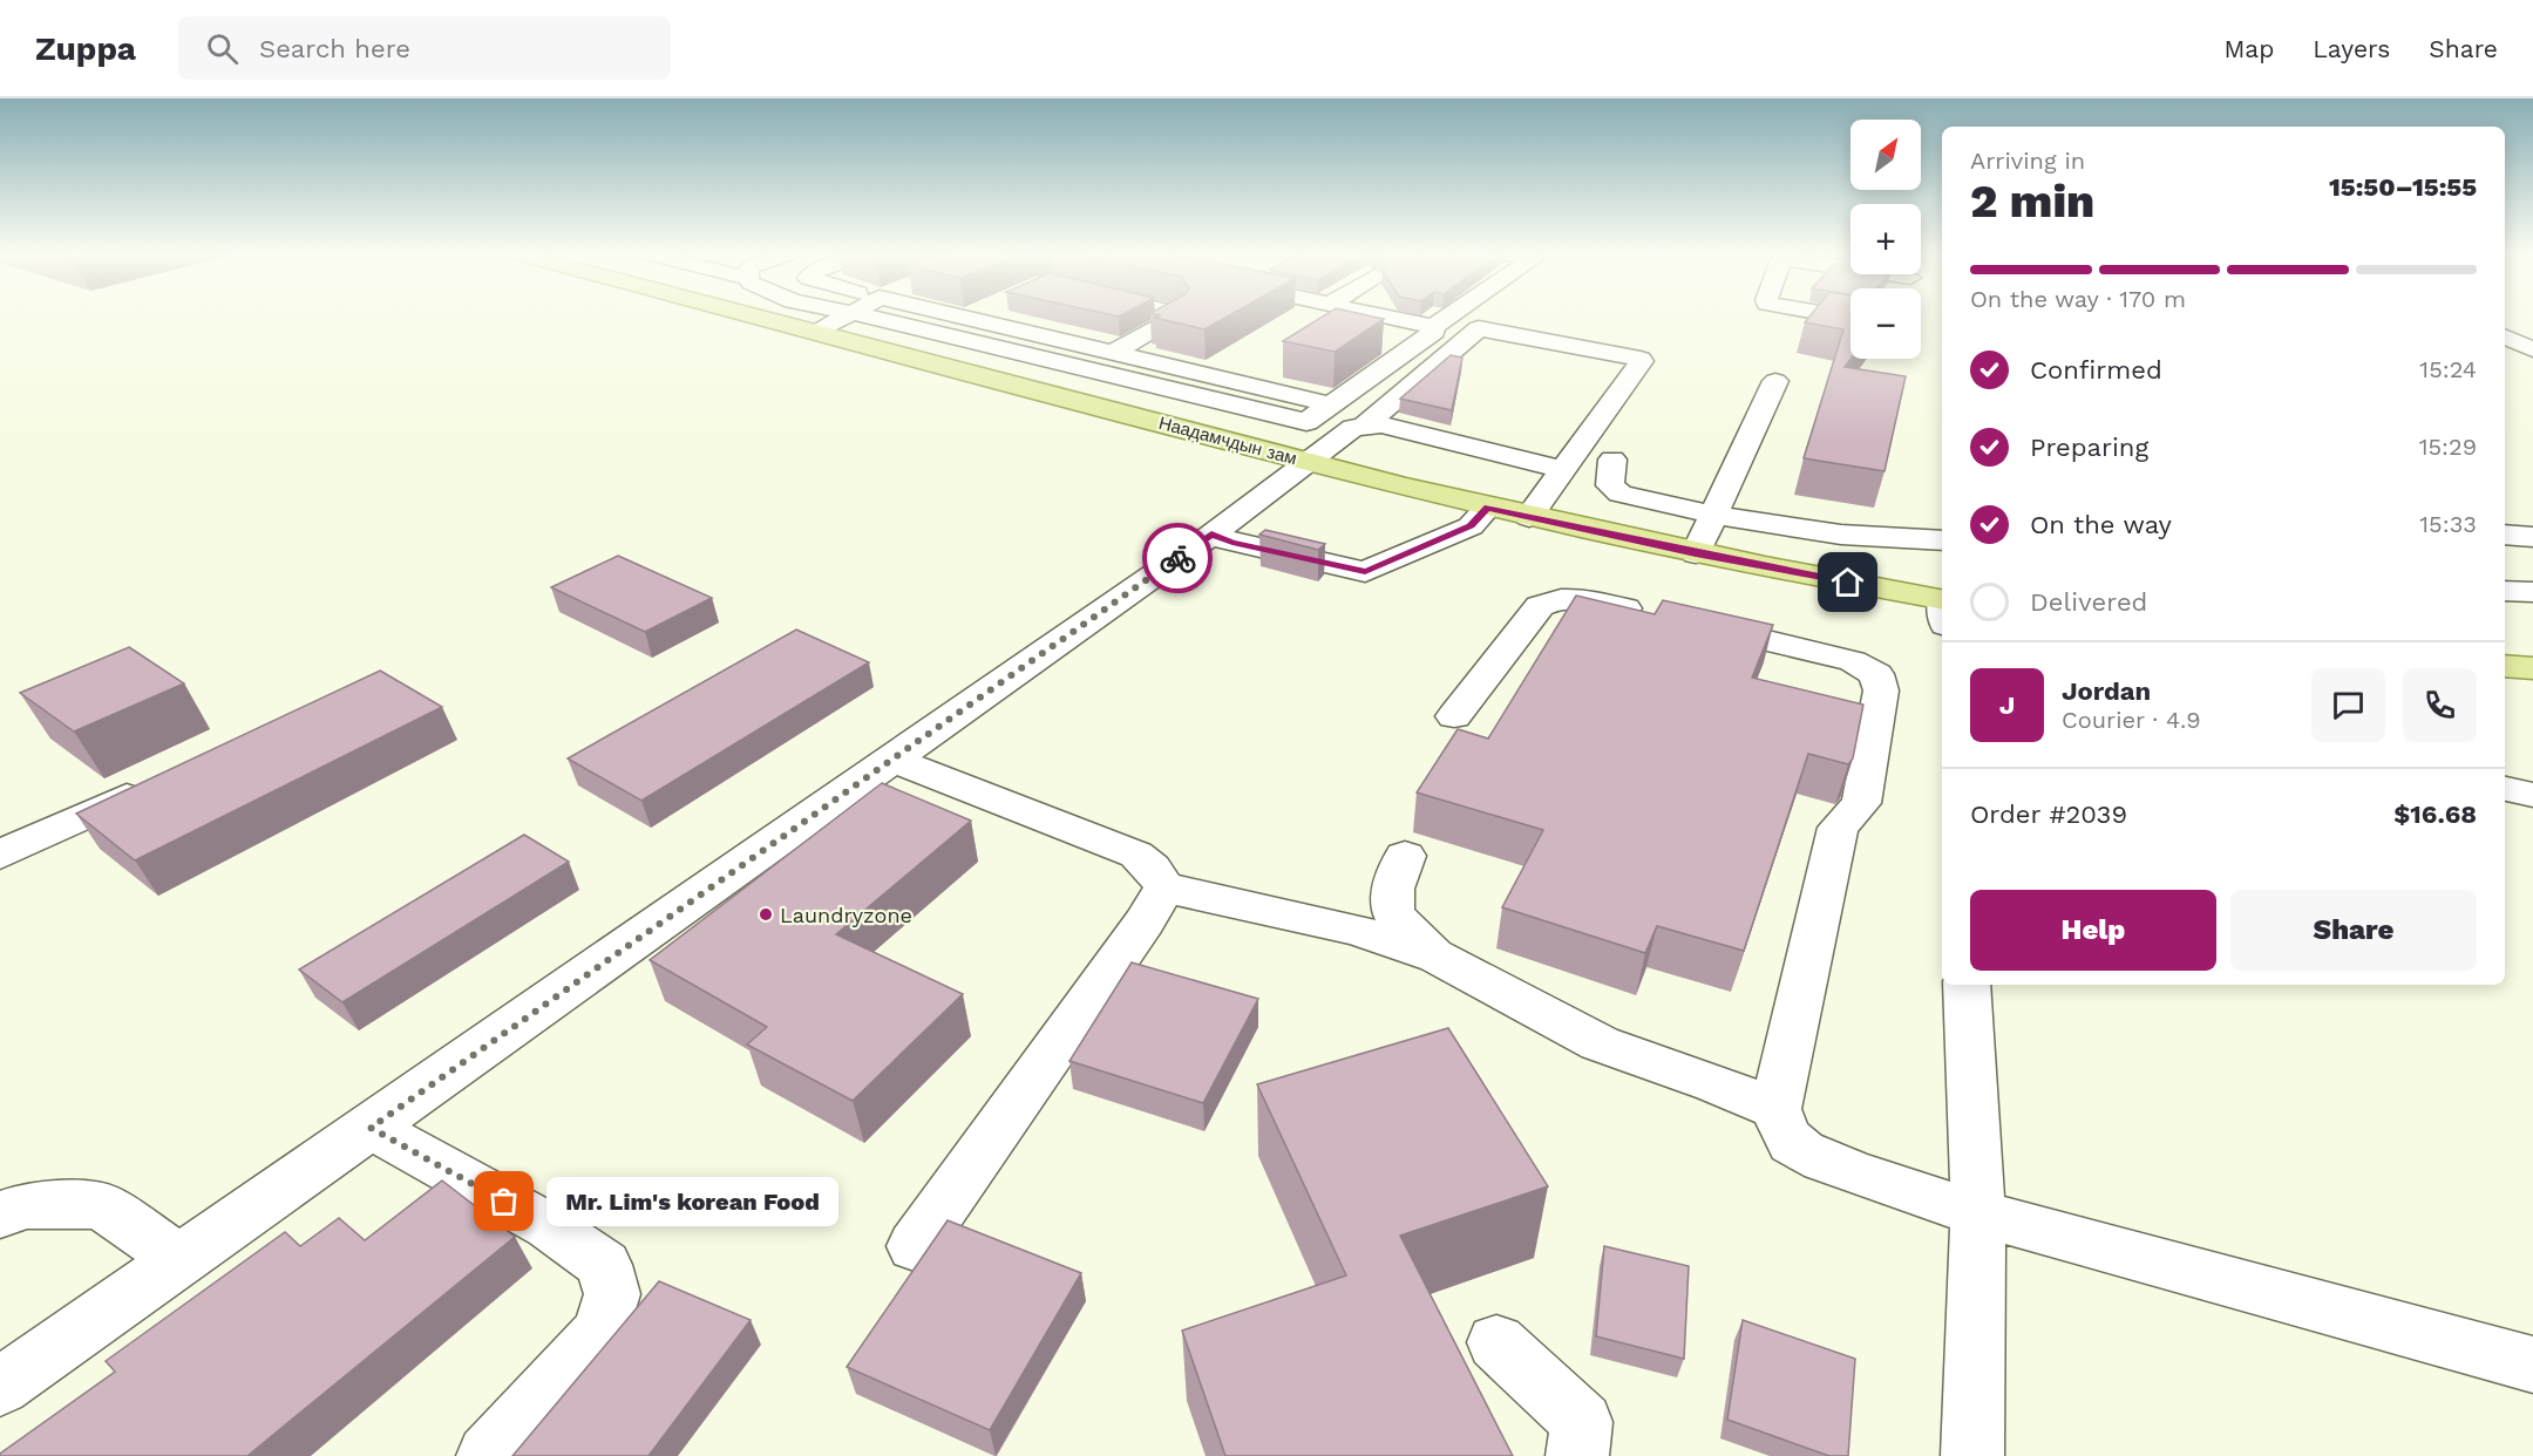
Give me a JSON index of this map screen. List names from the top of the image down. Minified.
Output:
{"streets":{"main road":["Наадамчдын зам"]},"places":["Laundryzone","Mr. Lim's korean Food"],"north":"top right","page":{"header":"Zuppa","search":"Search here","nav":["Map","Layers","Share"],"map_buttons":["+","−"],"heading":["2 min","Arriving in","15:50–15:55"],"panel":["Jordan","Courier · 4.9","Order #2039","$16.68"],"bar":"On the way · 170 m","list":[["Confirmed","15:24"],["Preparing","15:29"],["On the way","15:33"],"Delivered"],"round":"J","buttons":["Help","Share"],"bubble":"Mr. Lim's korean Food"}}
